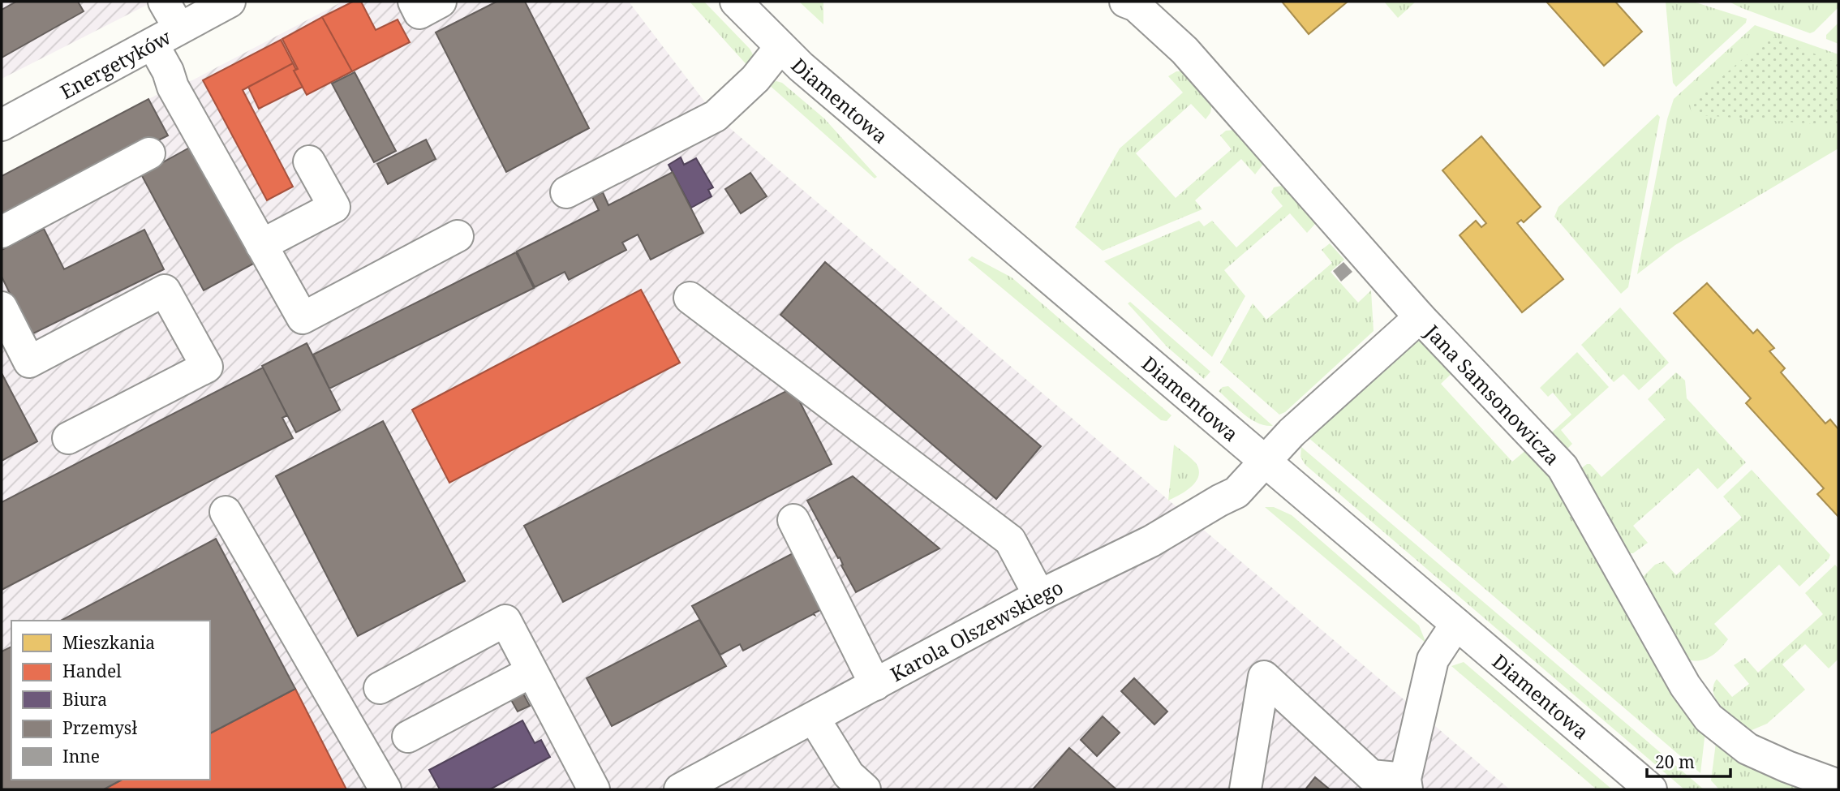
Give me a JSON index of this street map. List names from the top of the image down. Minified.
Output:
{"streets":{"street":["Energetyków","Diamentowa","Jana Samsonowicza","Karola Olszewskiego"]},"crossings":[["Diamentowa","Karola Olszewskiego"],["Jana Samsonowicza","Karola Olszewskiego"]],"legend":["Mieszkania","Handel","Biura","Przemysł","Inne"],"scale_bar":"20 m"}
